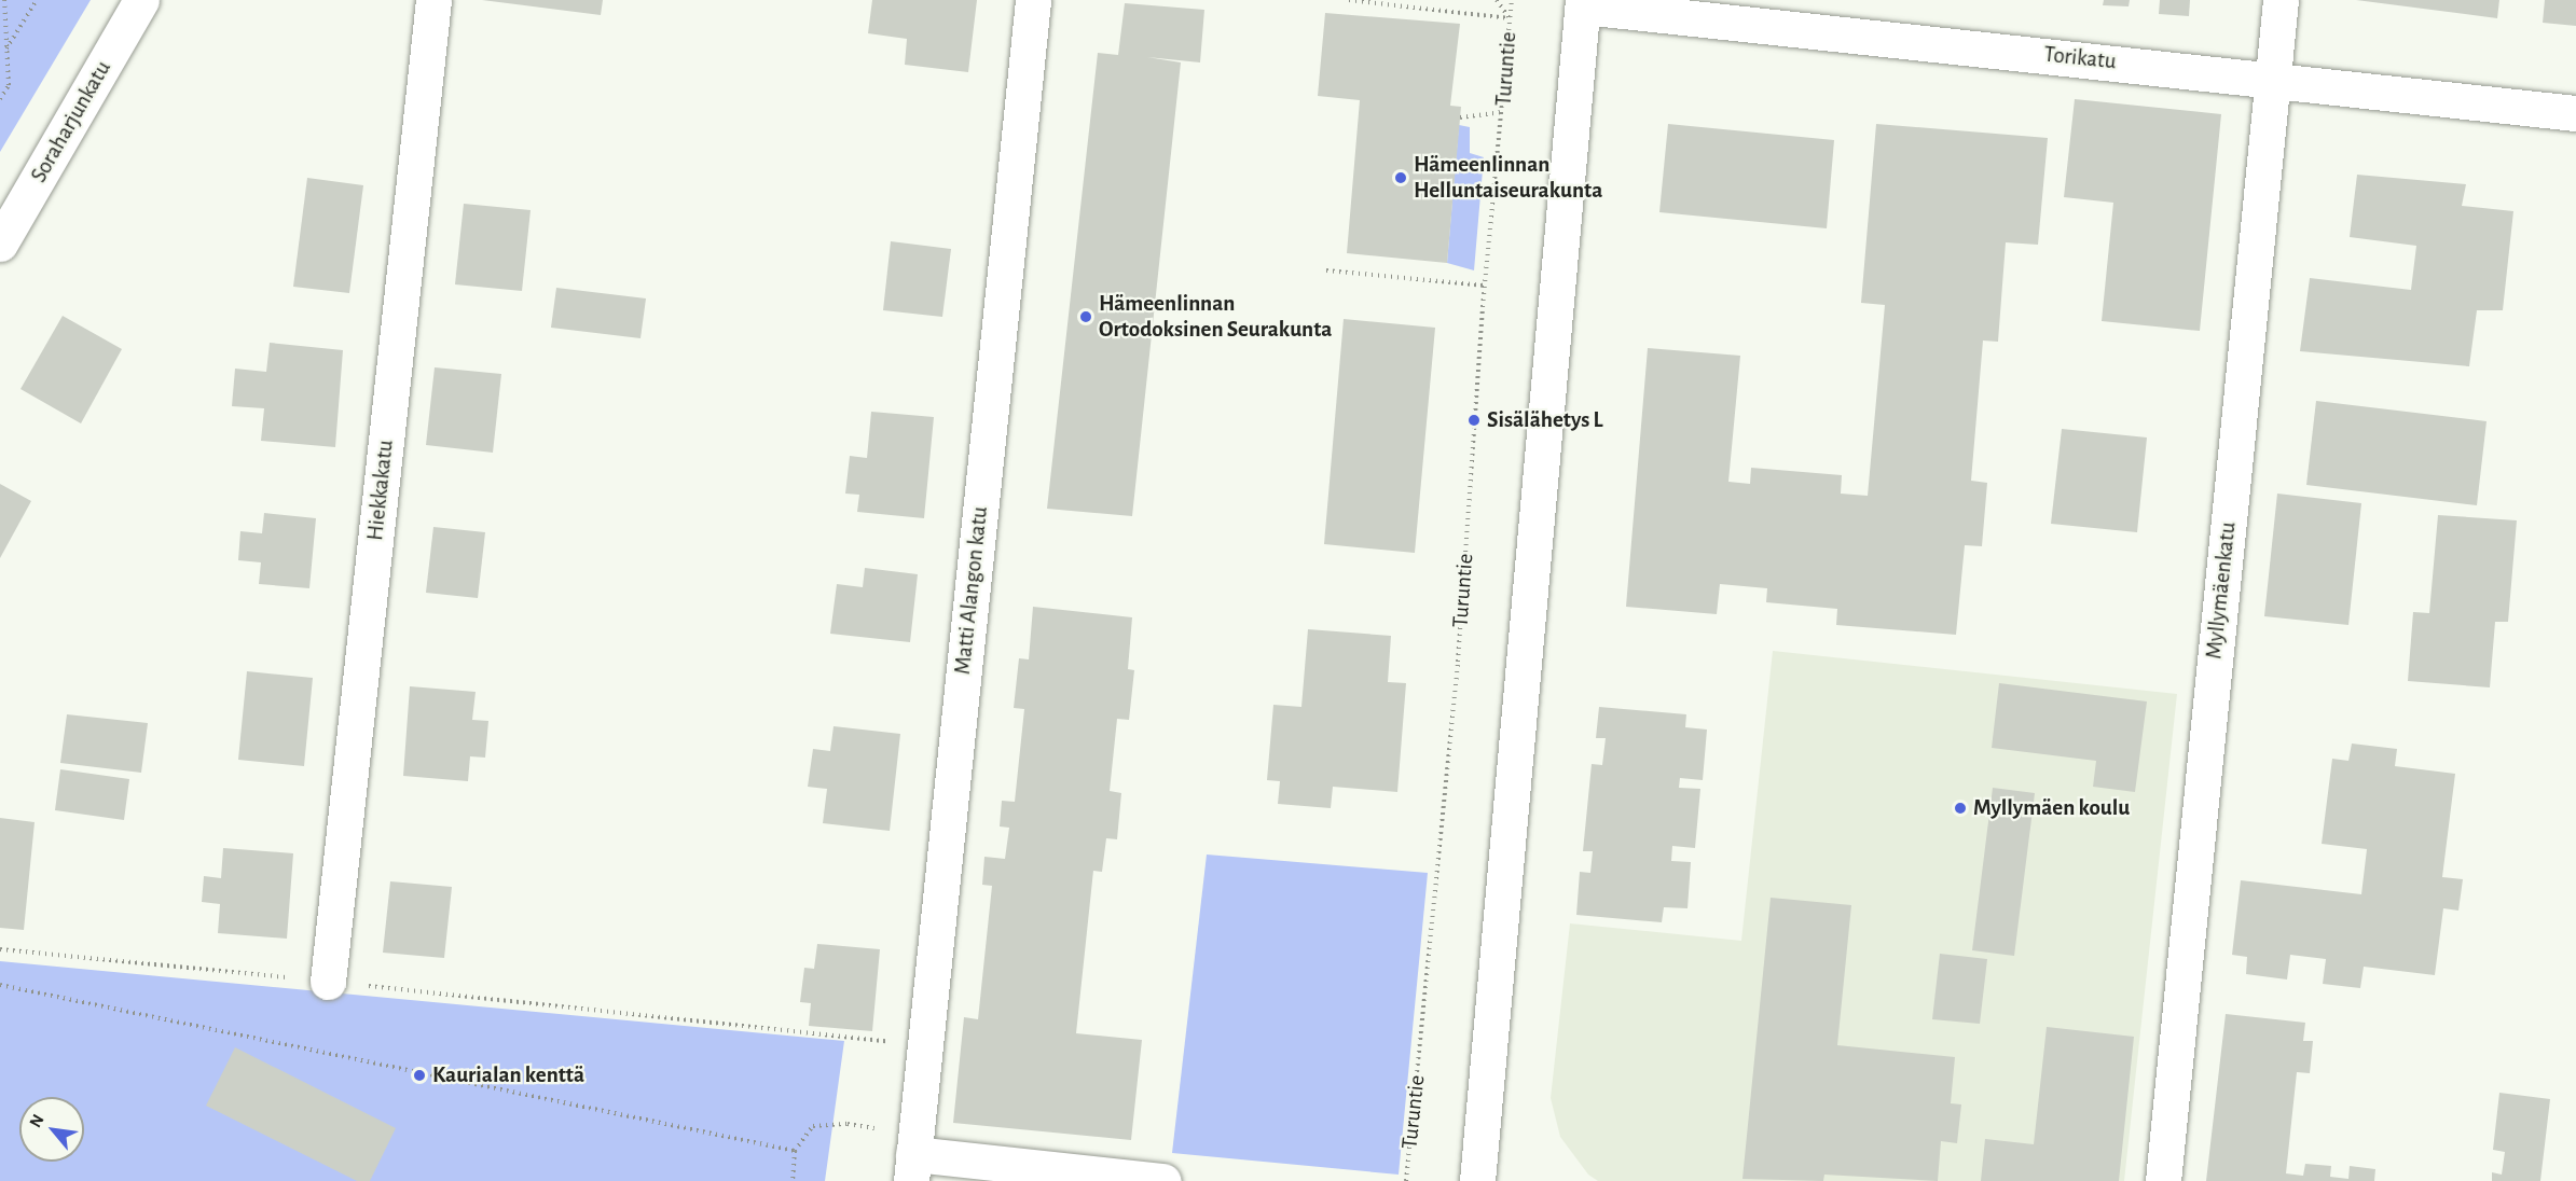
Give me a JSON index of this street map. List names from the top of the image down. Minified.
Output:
{"streets":{"street":["Torikatu","Soraharjunkatu","Hiekkakatu","Matti Alangon katu","Myllymäenkatu"],"path":["Turuntie"]},"crossings":[["Torikatu","Myllymäenkatu"]],"places":["Hämeenlinnan Helluntaiseurakunta","Hämeenlinnan Ortodoksinen Seurakunta","Sisälähetys L","Myllymäen koulu","Kaurialan kenttä"],"north":"top left"}
